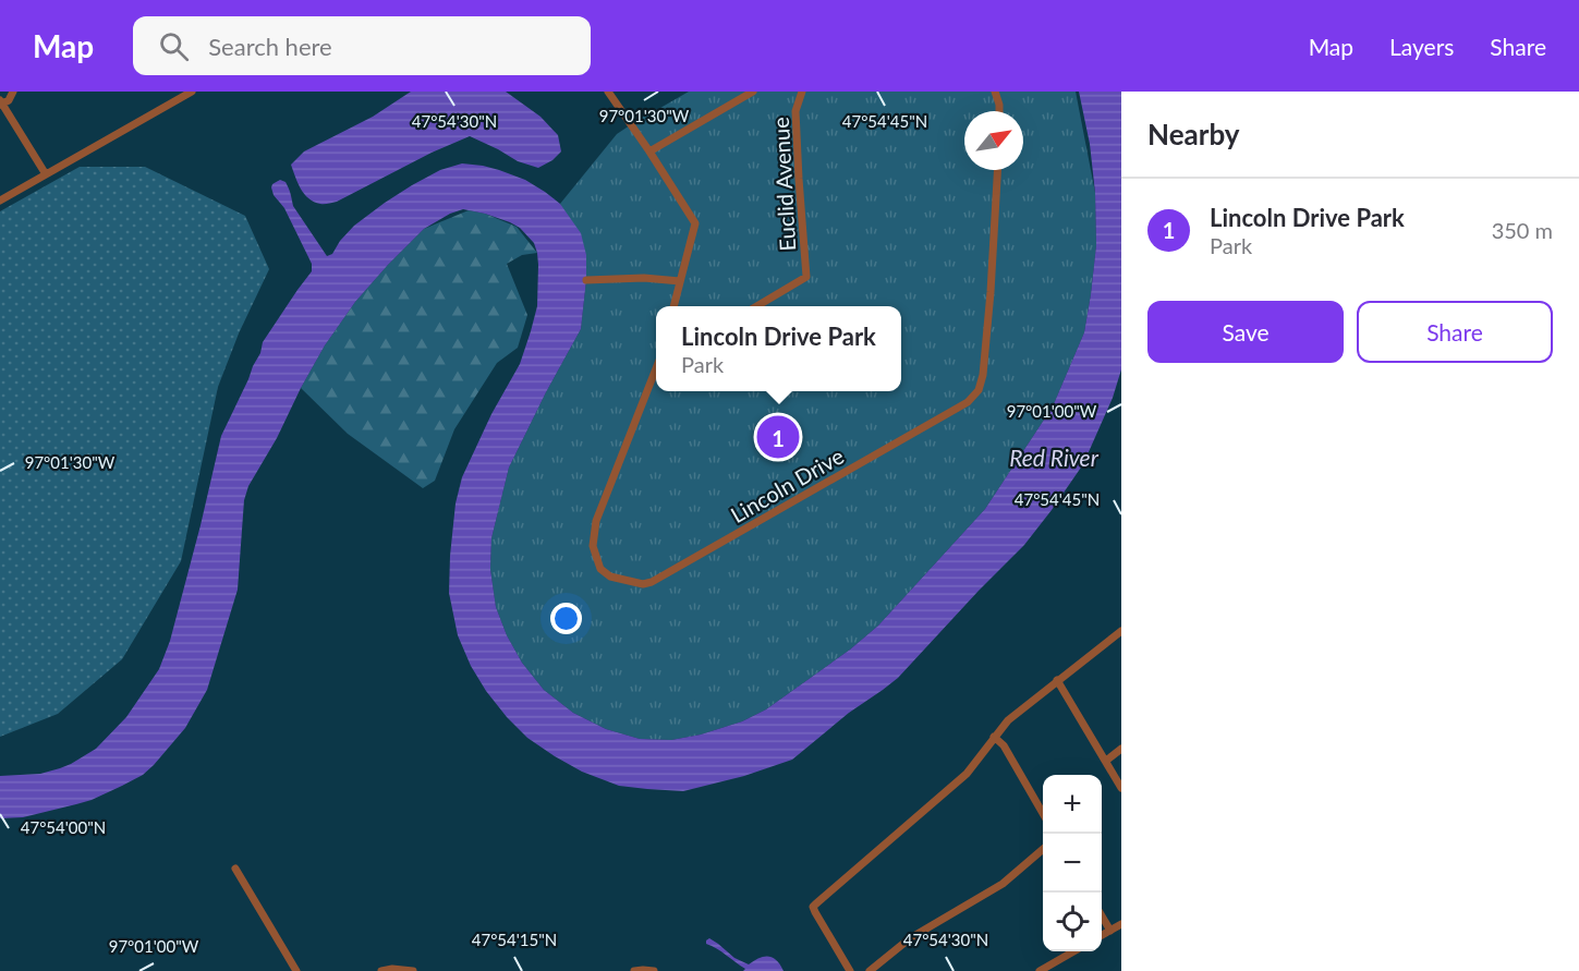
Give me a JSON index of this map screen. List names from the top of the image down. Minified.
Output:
{"streets":{"street":["Euclid Avenue","Lincoln Drive"]},"water":["Red River"],"north":"top right","page":{"header":"Map","search":"Search here","nav":["Map","Layers","Share"],"heading":"Nearby","list":[{"mark":"1","name":"Lincoln Drive Park","note":"Park","value":"350 m"}],"buttons":["Save","Share"],"popup":["Lincoln Drive Park","Park"],"pins":"1","map_buttons":["+","−"]},"coordinates":["97°01'30\"W","47°54'30\"N","47°54'45\"N","97°01'00\"W","47°54'00\"N","47°54'15\"N"]}
